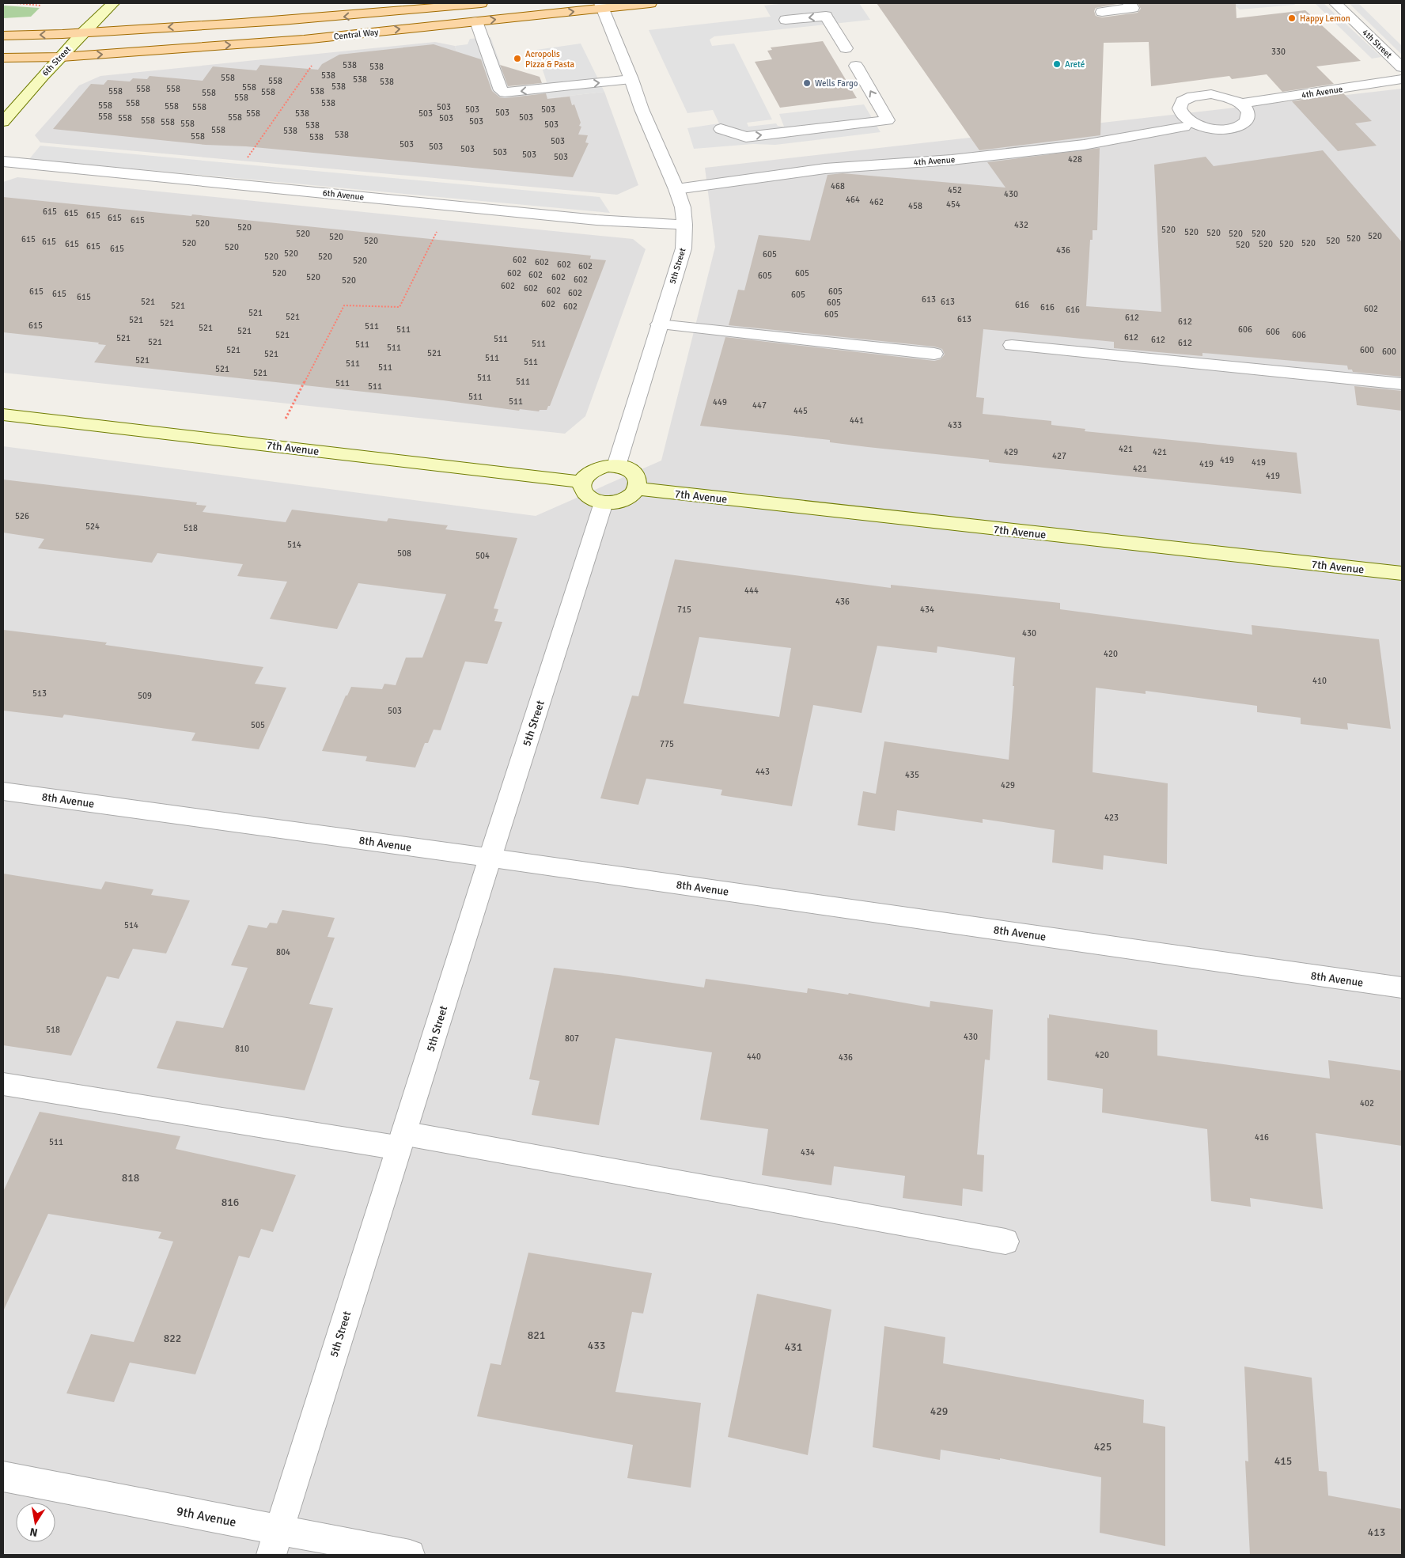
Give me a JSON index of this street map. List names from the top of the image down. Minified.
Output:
{"streets":{"main road":["Central Way"],"street":["4th Street","6th Street","4th Avenue","6th Avenue","5th Street","7th Avenue","8th Avenue","9th Avenue"]},"crossings":[["Central Way","6th Street"],["Central Way","5th Street"],["4th Avenue","5th Street"],["6th Avenue","5th Street"],["5th Street","7th Avenue"],["5th Street","8th Avenue"],["5th Street","9th Avenue"]],"places":["Happy Lemon","Acropolis Pizza & Pasta","Areté","Wells Fargo"],"house_numbers":["330","538","538","538","558","538","558","538","538","558","558","558","558","538","558","558","558","558","538","558","558","558","503","503","503","503","558","538","503","558","558","503","558","503","558","503","558","558","503","538","558","538","538","558","538","503","503","503","503","503","503","503","428","468","452","430","464","462","454","458","615","615","615","615","615","520","432","520","520","520","520","520","520","520","520","520","520","615","520","520","615","520","520","615","520","520","520","615","520","615","436","520","605","520","520","602","520","602","602","602","520","602","605","602","605","520","602","602","520","602","602","602","615","605","602","615","605","615","613","521","613","605","602","616","521","602","616","602","616","521","605","521","612","613","521","612","521","615","511","521","511","606","521","606","521","606","612","521","511","612","521","612","511","511","511","521","600","600","521","521","511","521","511","511","511","521","521","511","511","511","511","511","511","449","447","445","441","433","421","429","421","427","419","419","419","421","419","526","524","518","514","508","504","444","436","715","434","430","420","410","513","509","503","505","775","443","435","429","423","514","804","518","430","807","810","420","440","436","402","416","511","434","818","816","821","822","433","431","429","425","415","413"],"north":"bottom"}
